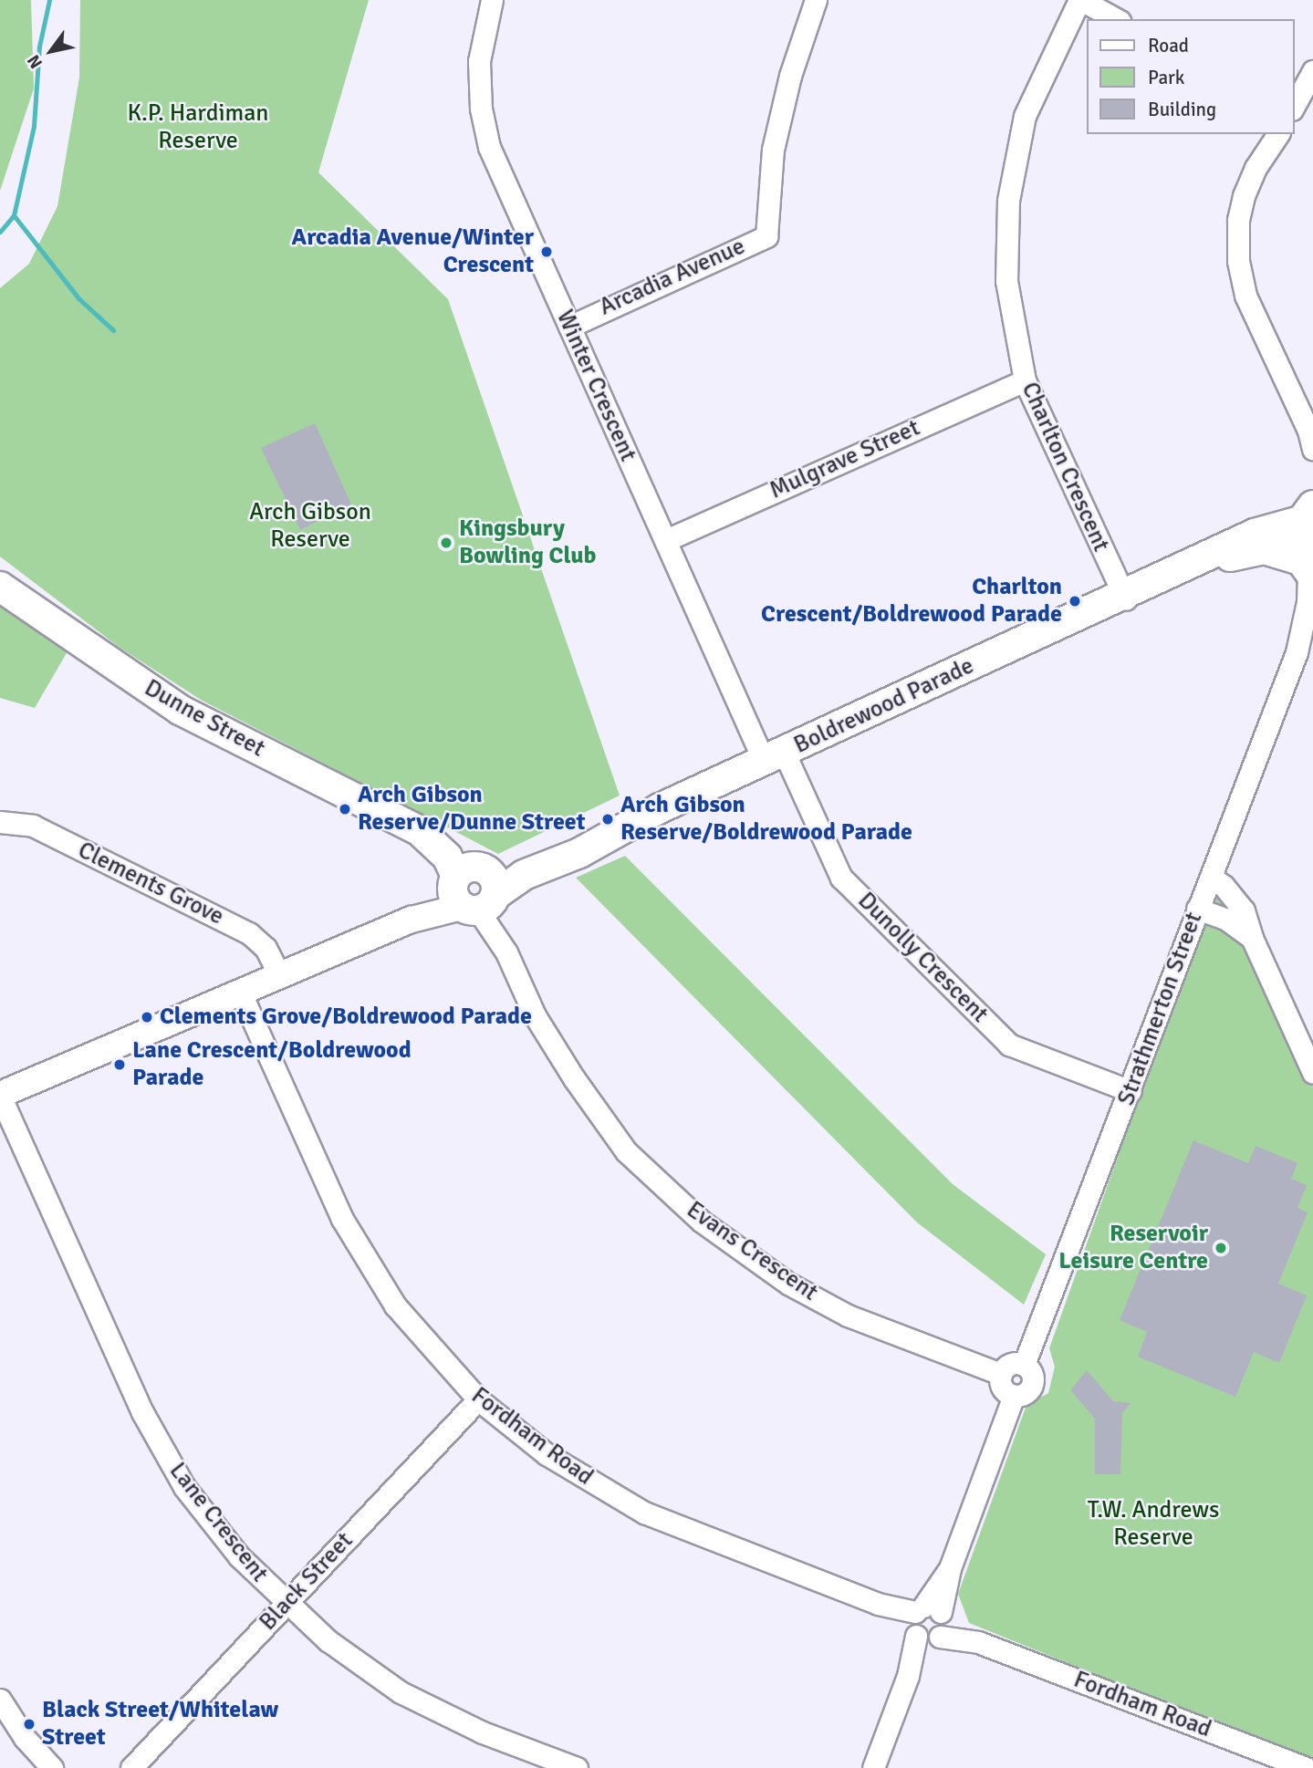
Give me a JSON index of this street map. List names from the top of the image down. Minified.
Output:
{"streets":{"main road":["Boldrewood Parade","Dunne Street"],"street":["Arcadia Avenue","Winter Crescent","Mulgrave Street","Charlton Crescent","Clements Grove","Dunolly Crescent","Strathmerton Street","Evans Crescent","Fordham Road","Lane Crescent","Black Street"]},"crossings":[["Arcadia Avenue","Winter Crescent"],["Winter Crescent","Mulgrave Street"],["Winter Crescent","Boldrewood Parade"],["Winter Crescent","Dunolly Crescent"],["Mulgrave Street","Charlton Crescent"],["Charlton Crescent","Boldrewood Parade"],["Boldrewood Parade","Dunne Street"],["Boldrewood Parade","Clements Grove"],["Boldrewood Parade","Dunolly Crescent"],["Boldrewood Parade","Strathmerton Street"],["Boldrewood Parade","Evans Crescent"],["Boldrewood Parade","Fordham Road"],["Boldrewood Parade","Lane Crescent"],["Dunne Street","Evans Crescent"],["Dunolly Crescent","Strathmerton Street"],["Strathmerton Street","Evans Crescent"],["Fordham Road","Black Street"],["Lane Crescent","Black Street"]],"parks":["K.P. Hardiman Reserve","Arch Gibson Reserve","T.W. Andrews Reserve"],"places":["Arcadia Avenue/Winter Crescent","Kingsbury Bowling Club","Charlton Crescent/Boldrewood Parade","Arch Gibson Reserve/Dunne Street","Arch Gibson Reserve/Boldrewood Parade","Clements Grove/Boldrewood Parade","Lane Crescent/Boldrewood Parade","Reservoir Leisure Centre","Black Street/Whitelaw Street"],"legend":["Road","Park","Building"],"north":"bottom left"}
